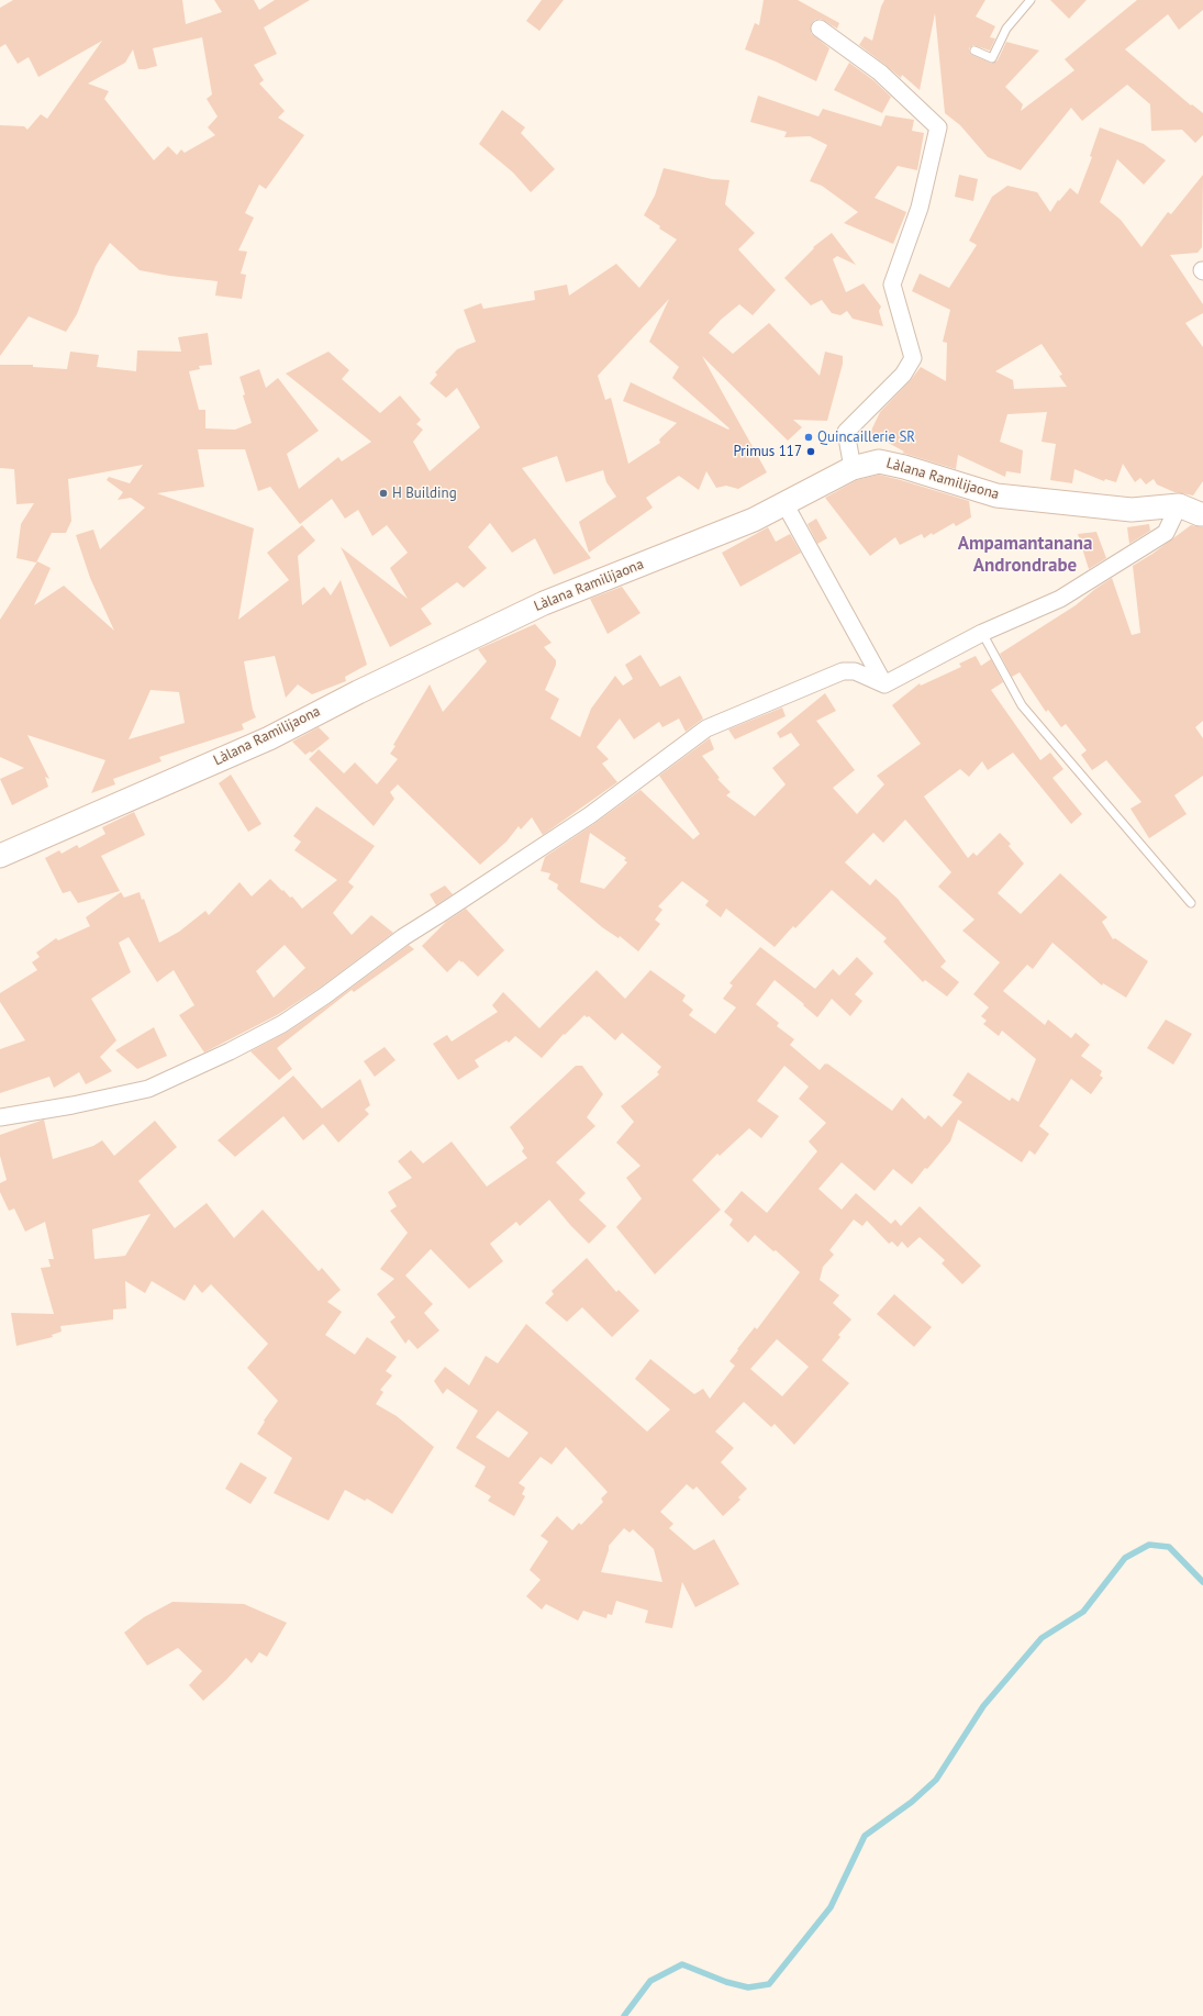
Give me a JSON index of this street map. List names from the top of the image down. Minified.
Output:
{"streets":{"street":["Làlana Ramilijaona"]},"districts":["Ampamantanana Androndrabe"],"places":["Quincaillerie SR","Primus 117","H Building"]}
